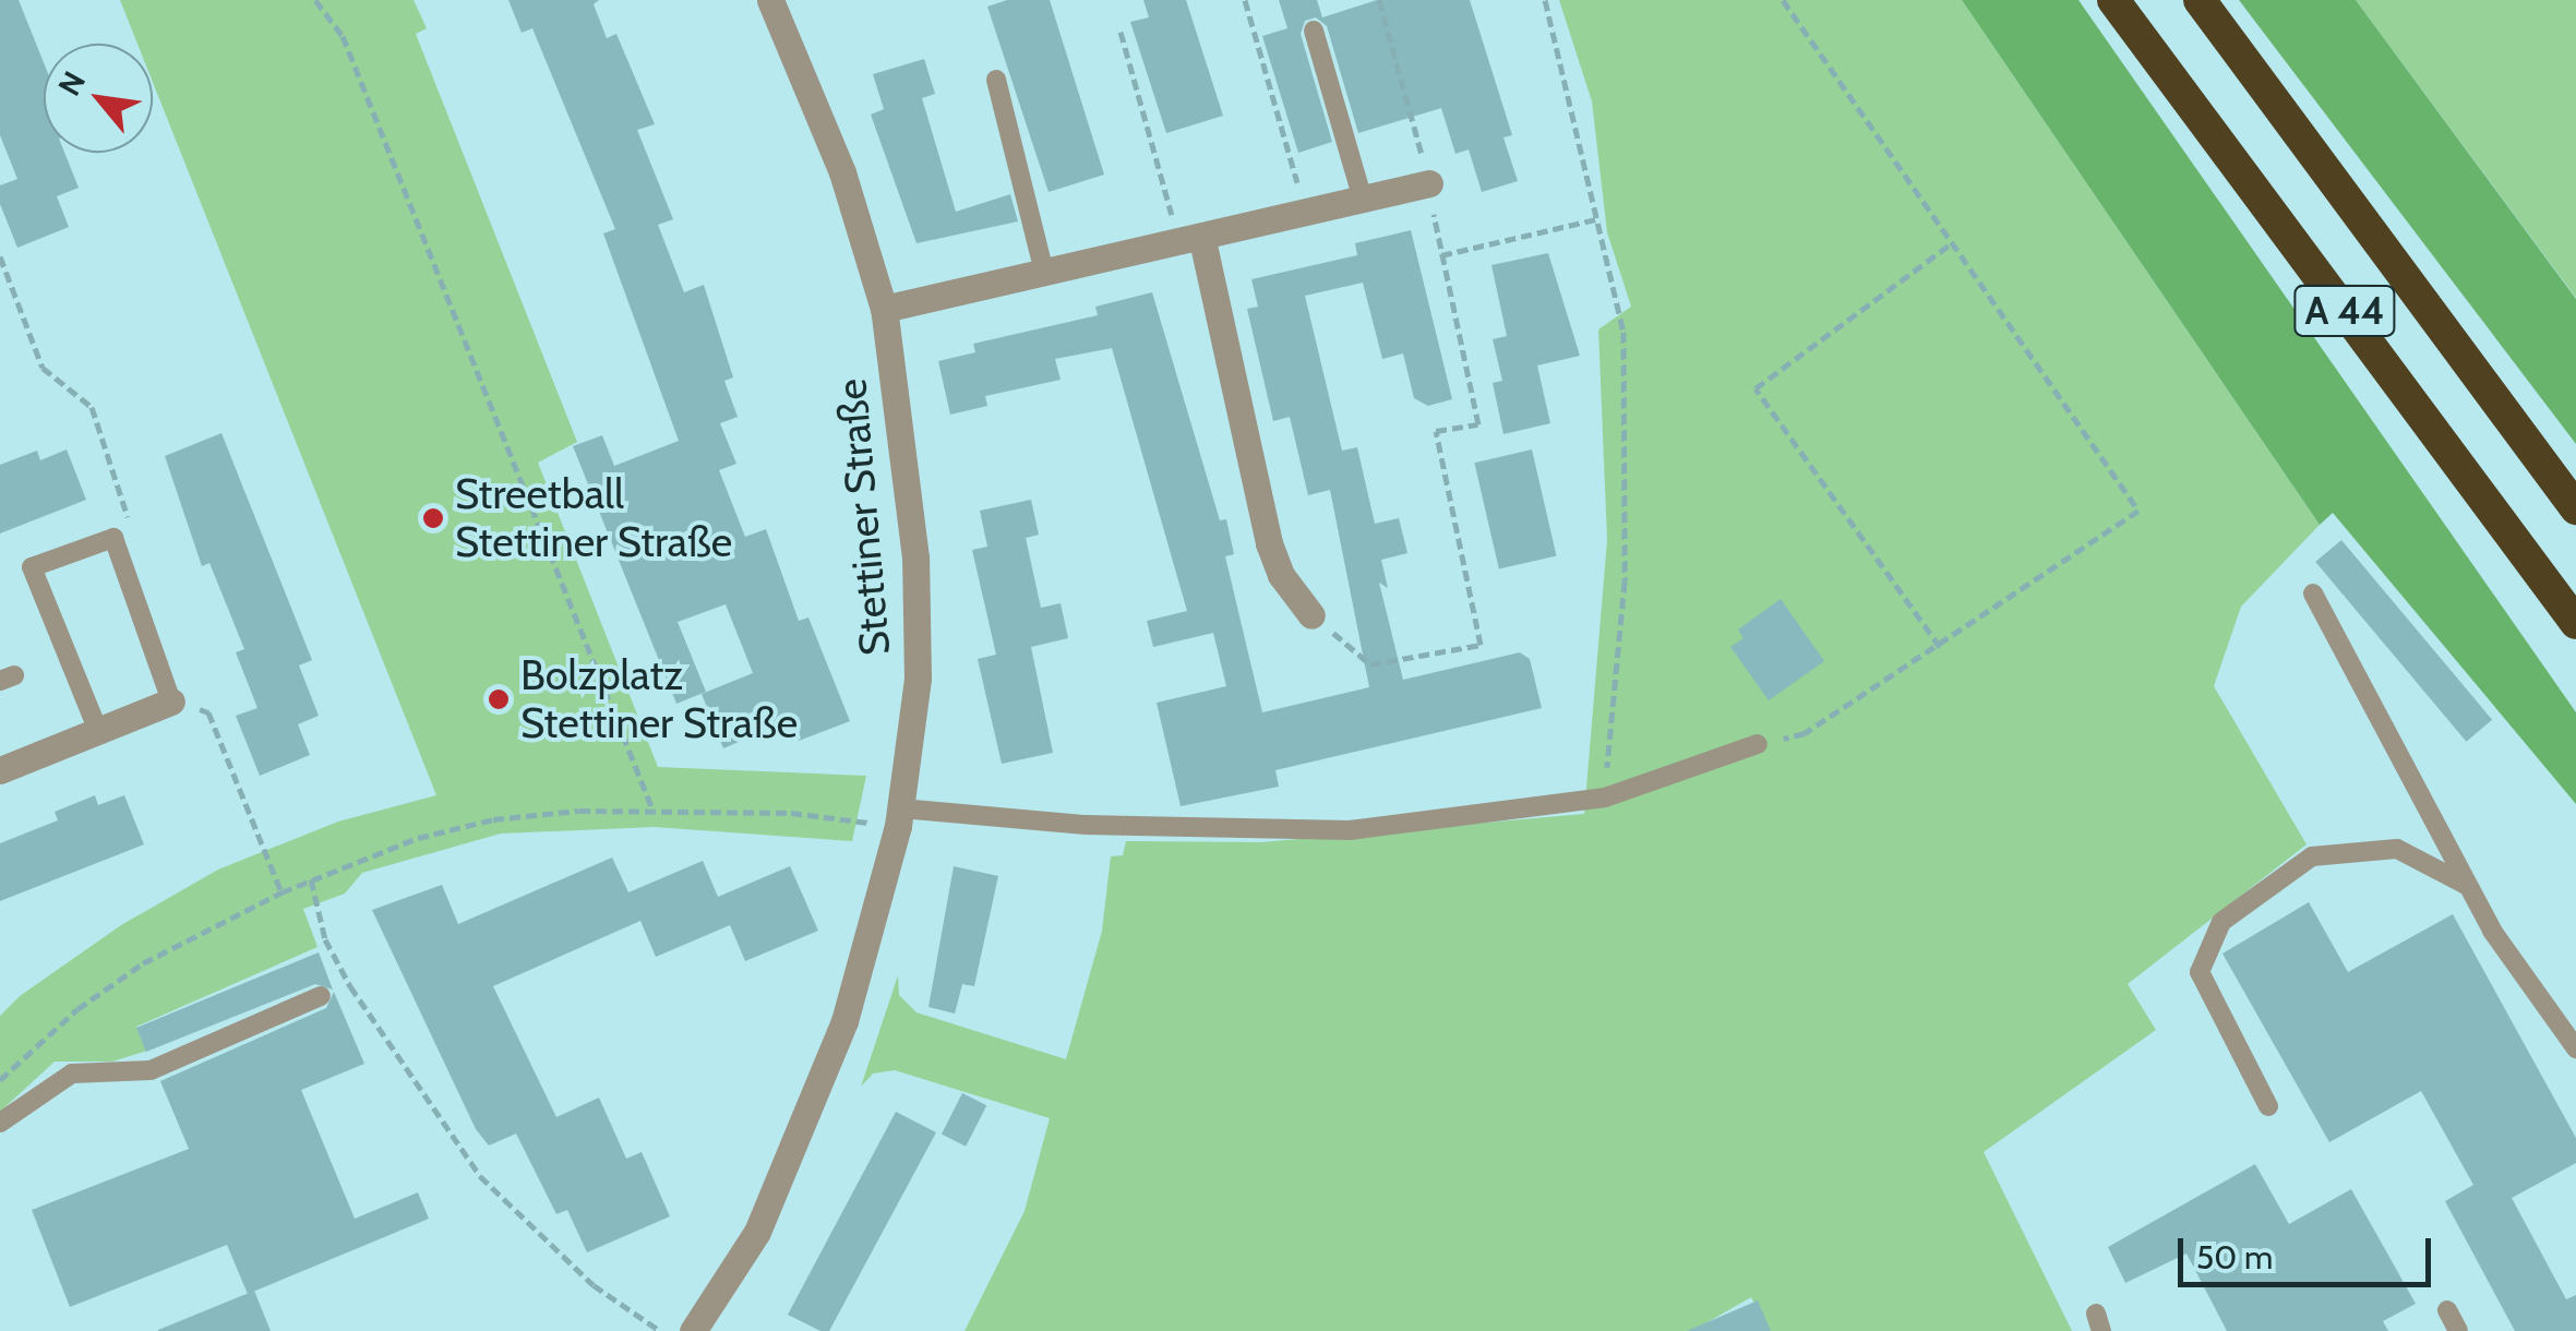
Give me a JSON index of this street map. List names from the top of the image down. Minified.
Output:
{"streets":{"highway":["A 44"],"street":["Stettiner Straße"]},"places":["Streetball Stettiner Straße","Bolzplatz Stettiner Straße"],"scale_bar":"50 m","north":"top left"}
